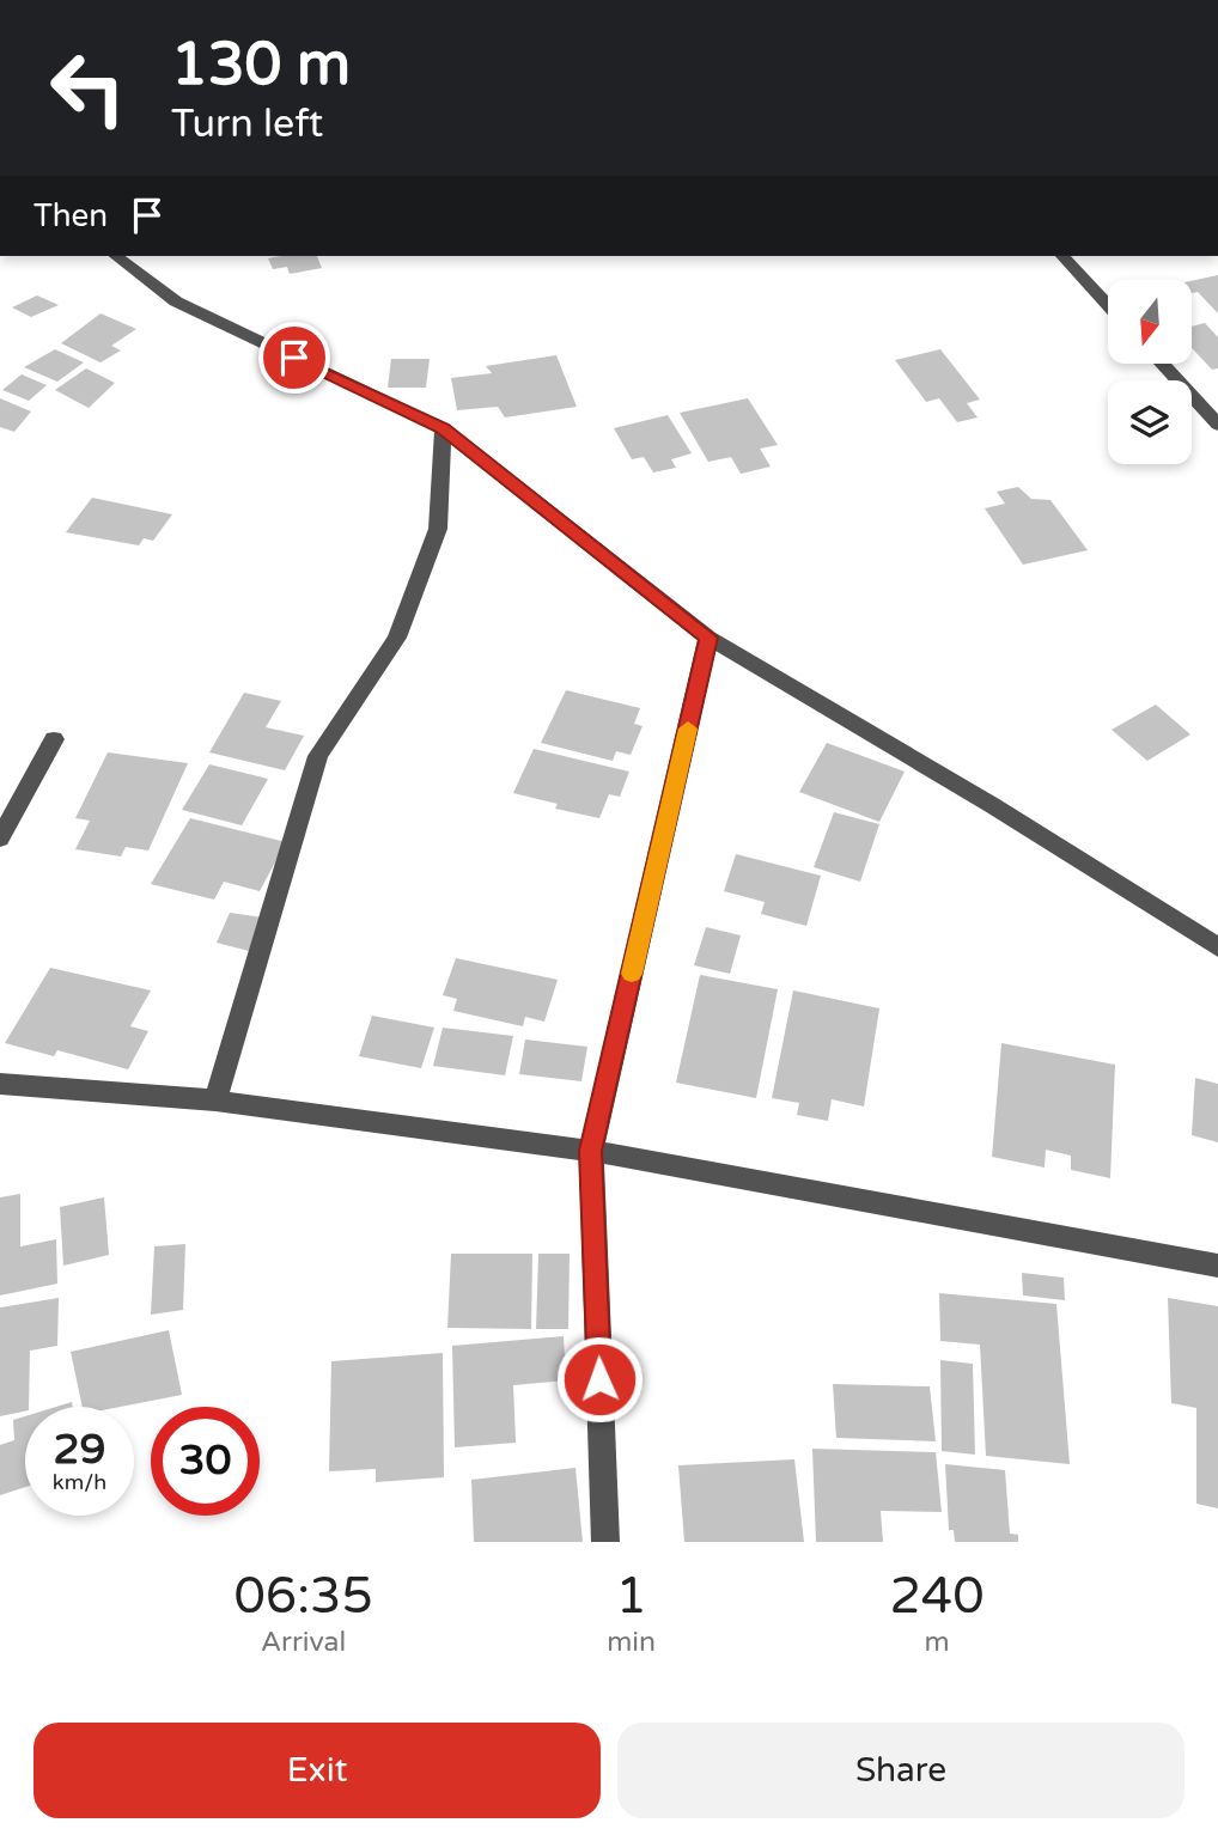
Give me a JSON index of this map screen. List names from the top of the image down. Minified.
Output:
{"north":"bottom","page":{"turn":["130 m","Turn left"],"then":"Then","speed":"29 km/h","limit":"30","eta":["06:35","Arrival","1","min","240","m"],"buttons":["Exit","Share"]}}
